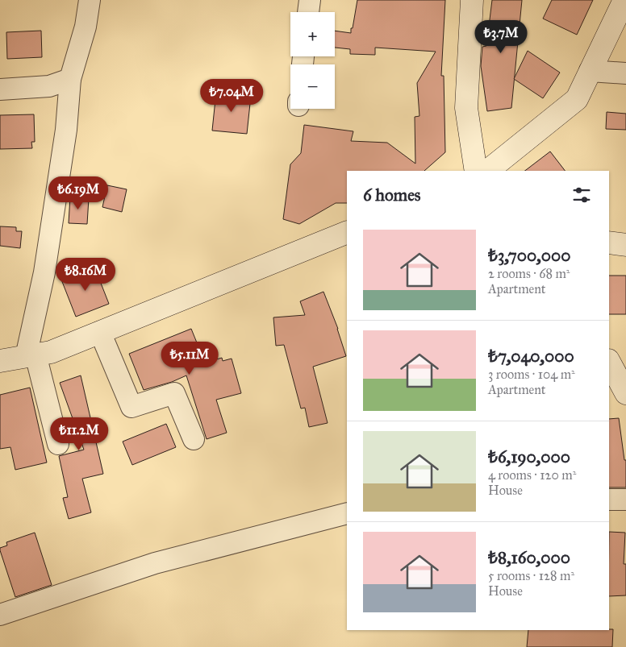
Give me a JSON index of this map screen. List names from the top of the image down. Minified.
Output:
{"page":{"map_buttons":["+","−"],"price":["₺3.7M","₺7.04M","₺6.19M","₺8.16M","₺5.11M","₺11.2M"],"heading":"6 homes","list":[{"name":"₺3,700,000","note":"2 rooms · 68 m² · Apartment"},{"name":"₺7,040,000","note":"3 rooms · 104 m² · Apartment"},{"name":"₺6,190,000","note":"4 rooms · 120 m² · House"},{"name":"₺8,160,000","note":"5 rooms · 128 m² · House"}]}}
